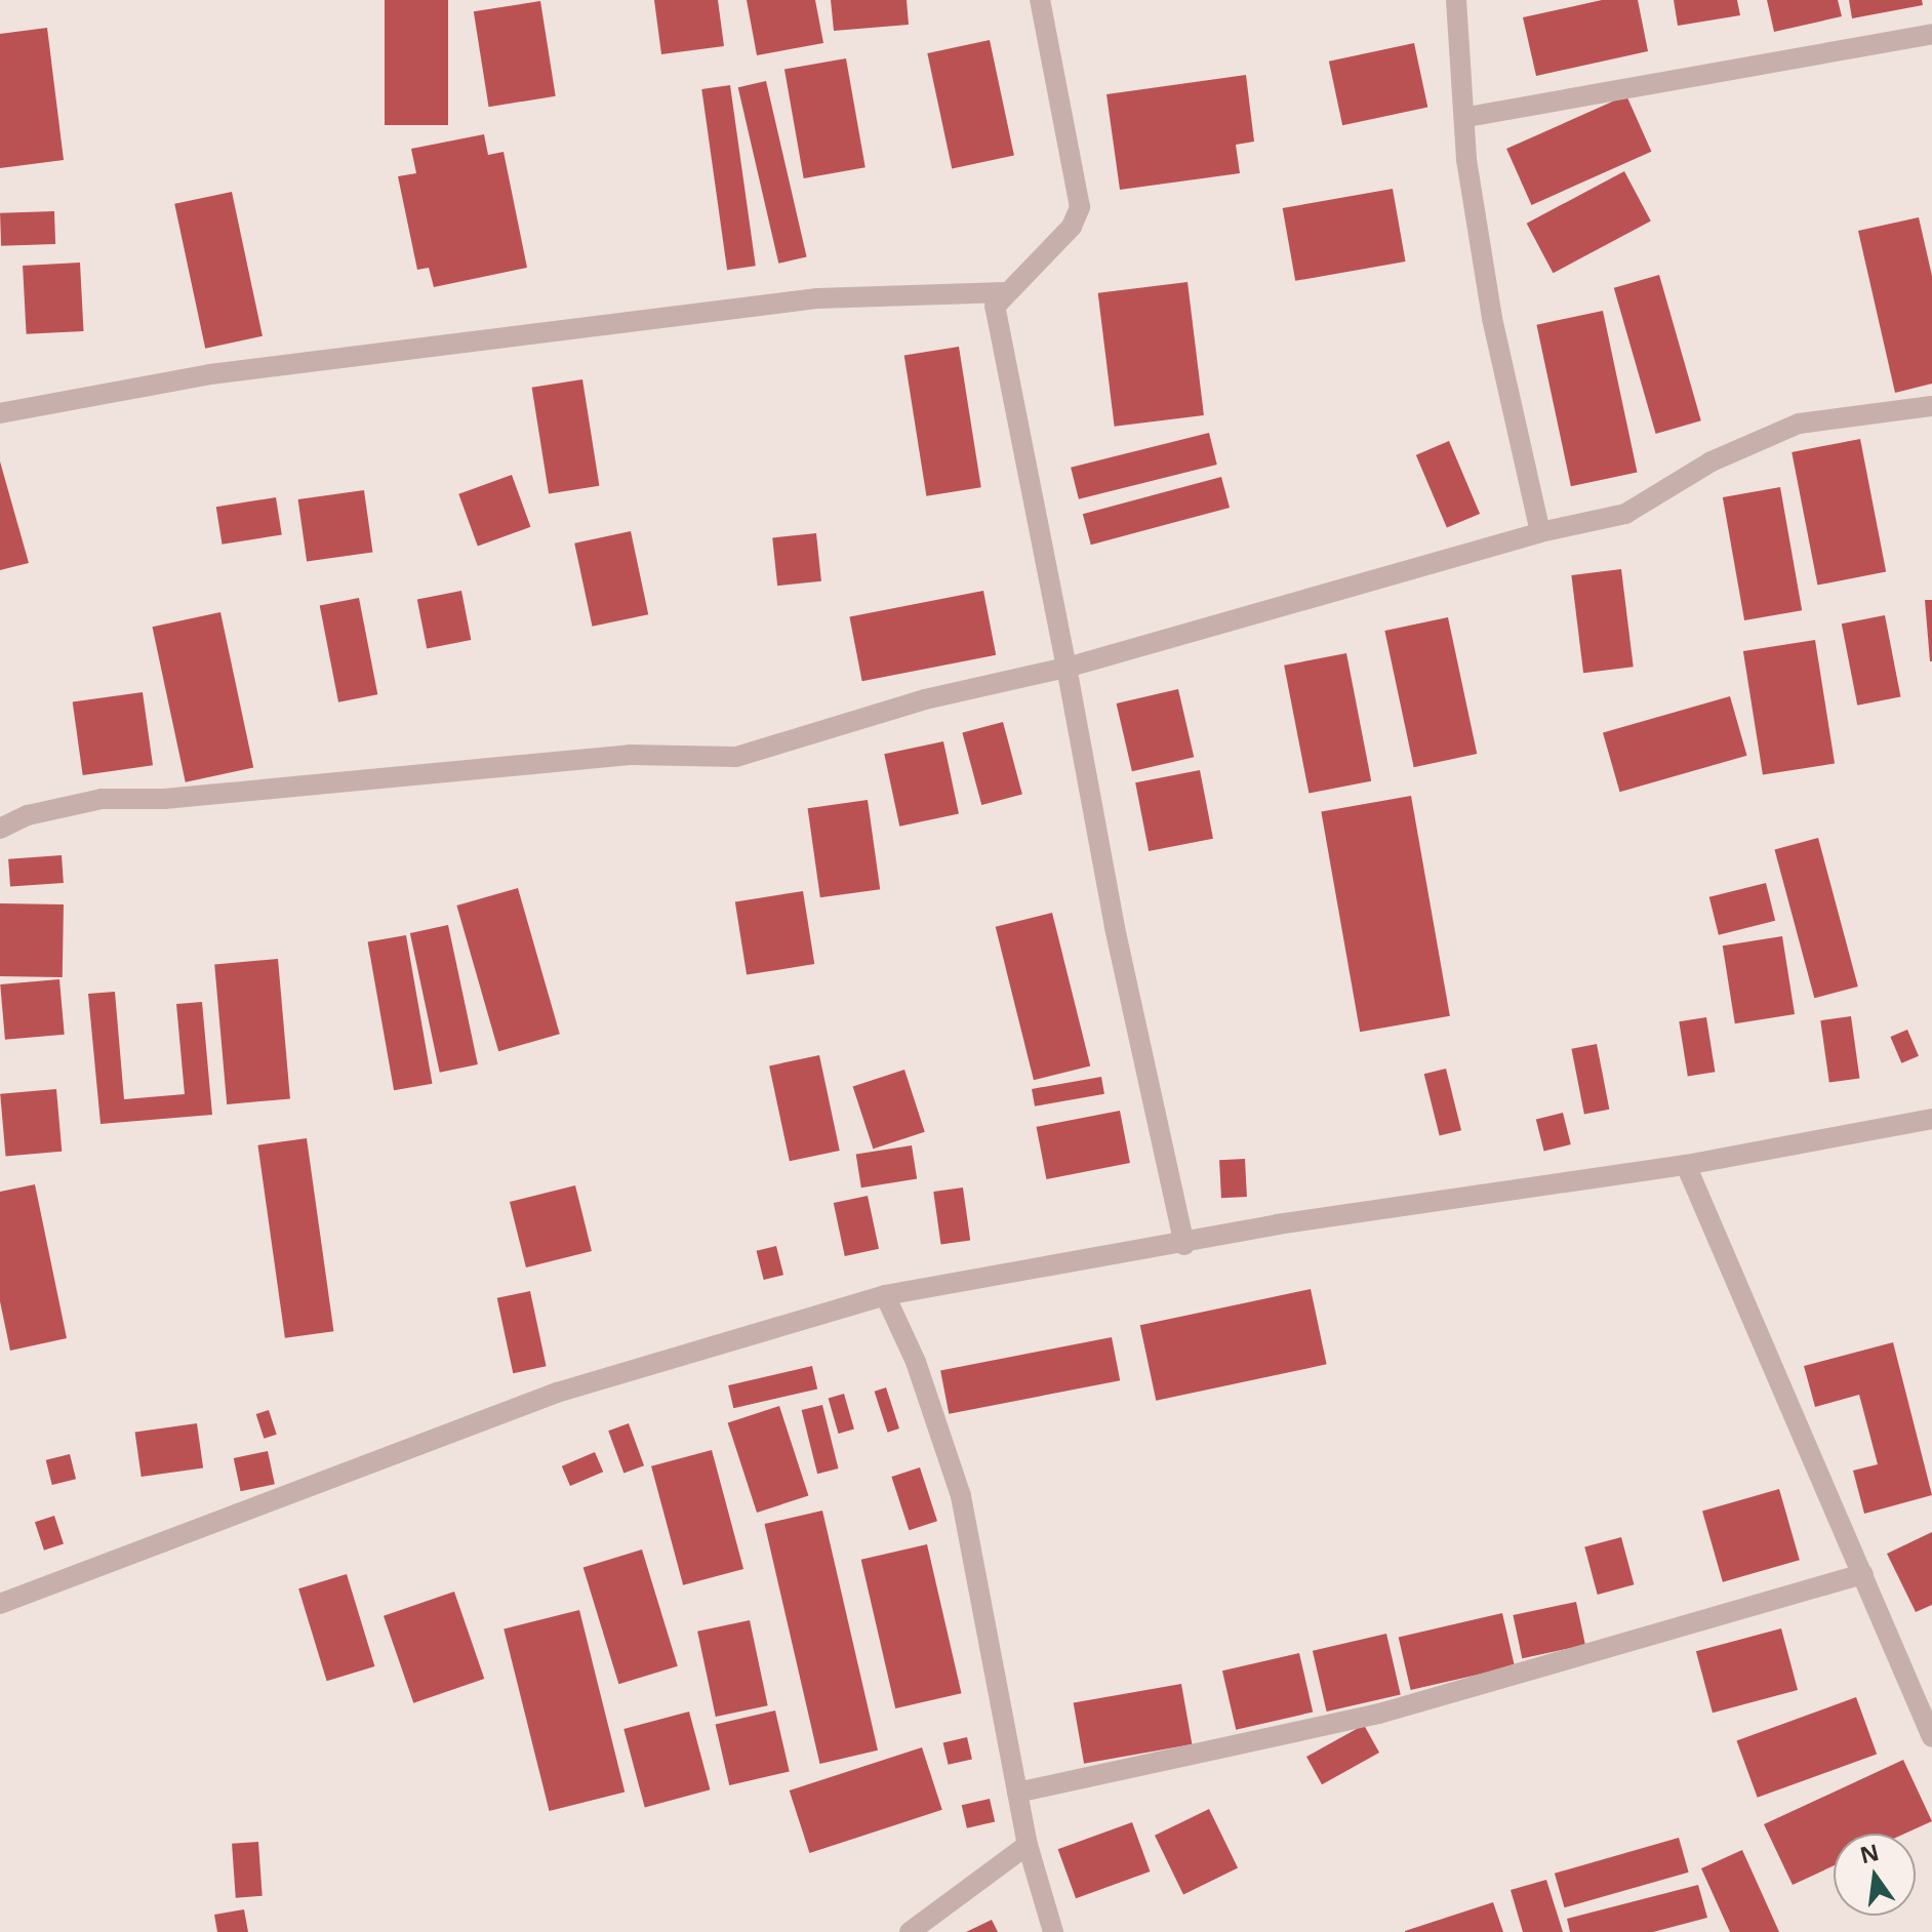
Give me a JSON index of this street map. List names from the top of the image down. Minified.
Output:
{"north":"top"}
